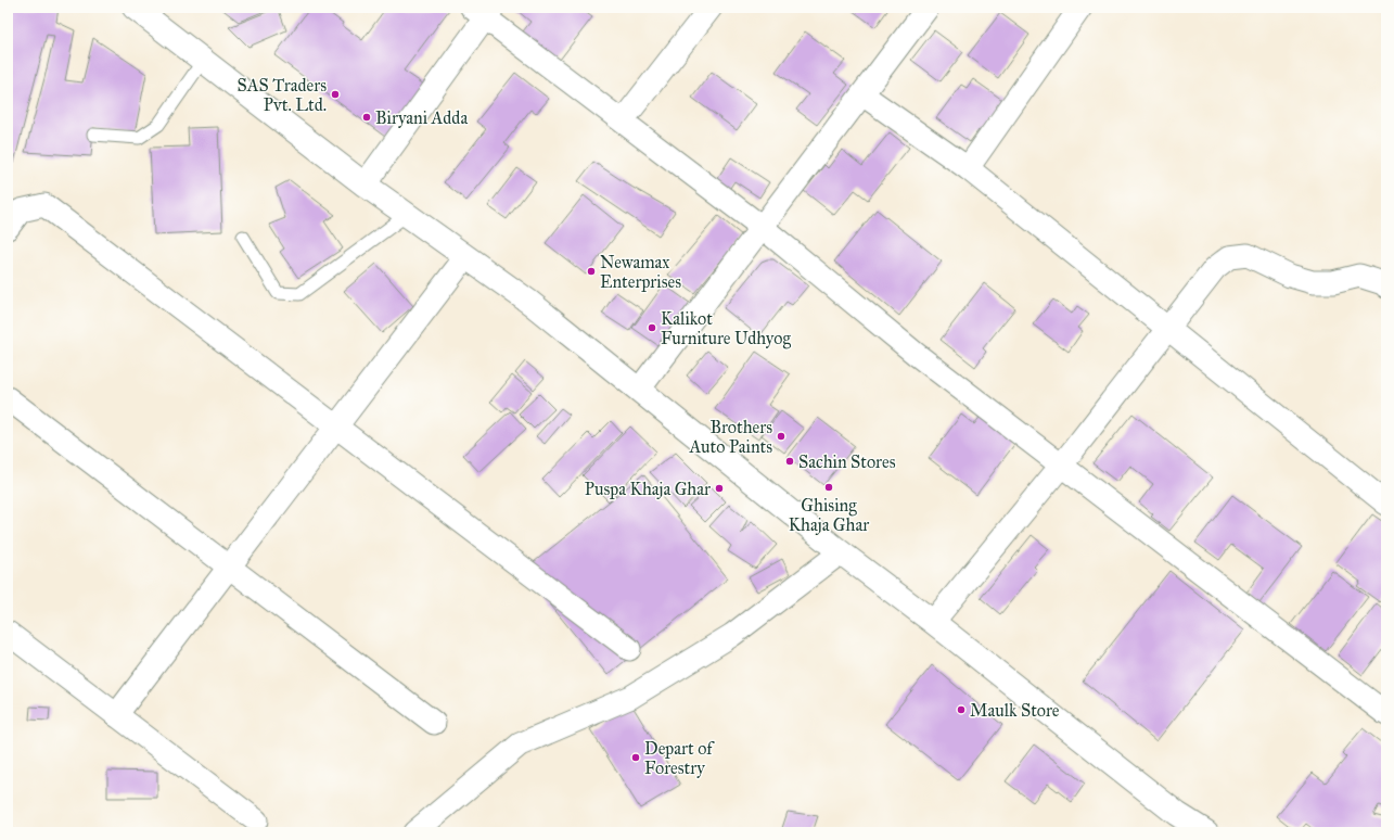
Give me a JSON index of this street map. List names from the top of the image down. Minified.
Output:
{"places":["SAS Traders Pvt. Ltd.","Biryani Adda","Newamax Enterprises","Kalikot Furniture Udhyog","Brothers Auto Paints","Sachin Stores","Ghising Khaja Ghar","Puspa Khaja Ghar","Maulk Store","Depart of Forestry"]}
